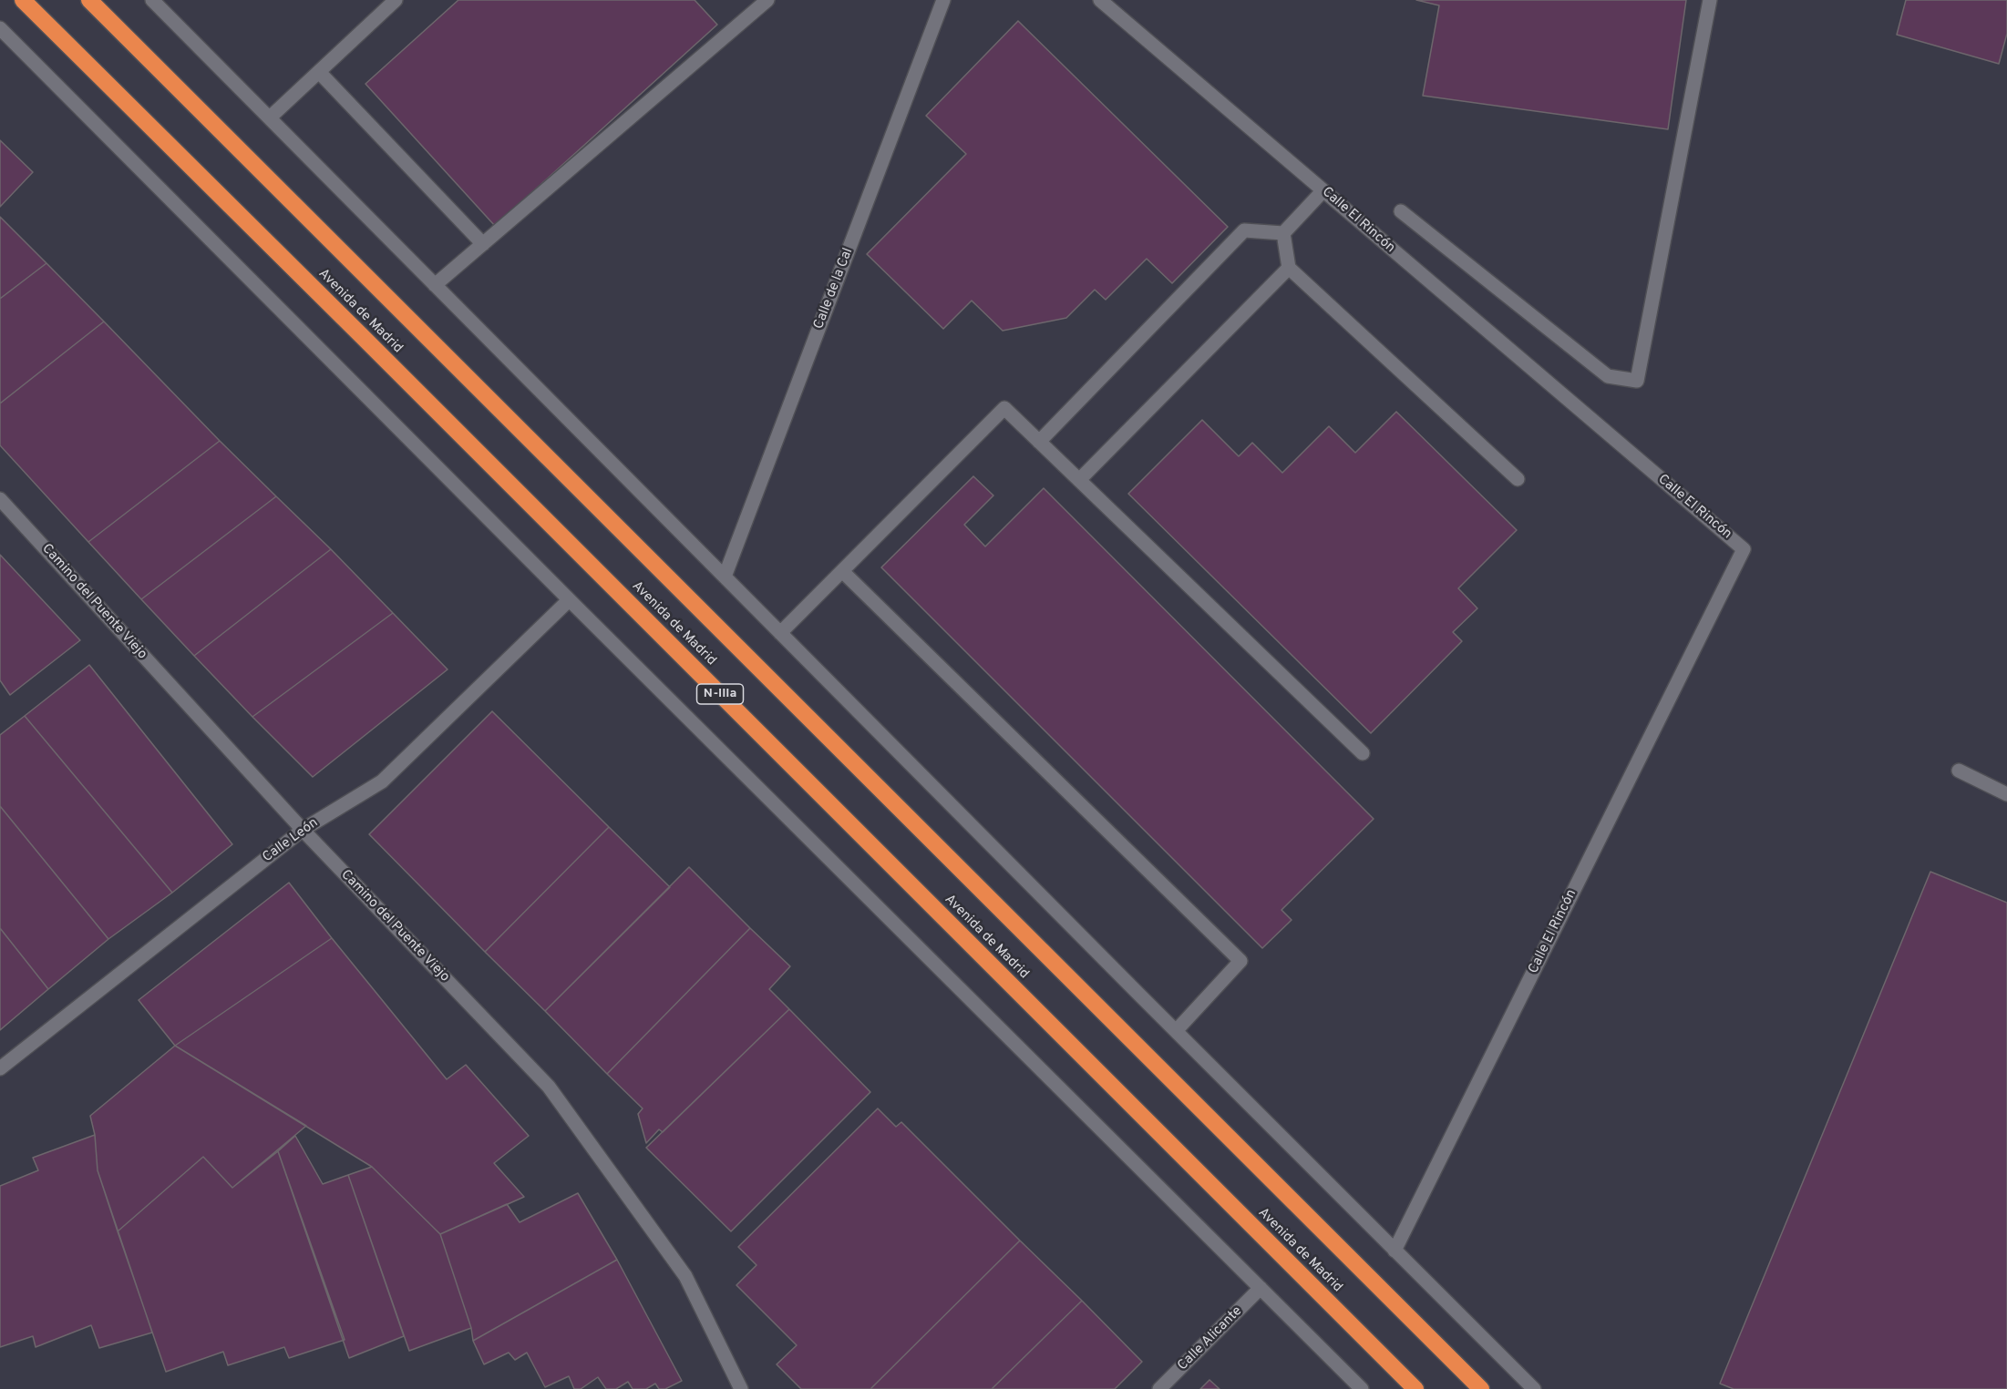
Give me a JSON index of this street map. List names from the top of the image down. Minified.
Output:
{"streets":{"highway":["Avenida de Madrid","N-IIIa"],"street":["Calle El Rincón","Calle de la Cal","Camino del Puente Viejo","Calle León","Calle Alicante"]},"crossings":[["Camino del Puente Viejo","Calle León"]]}
